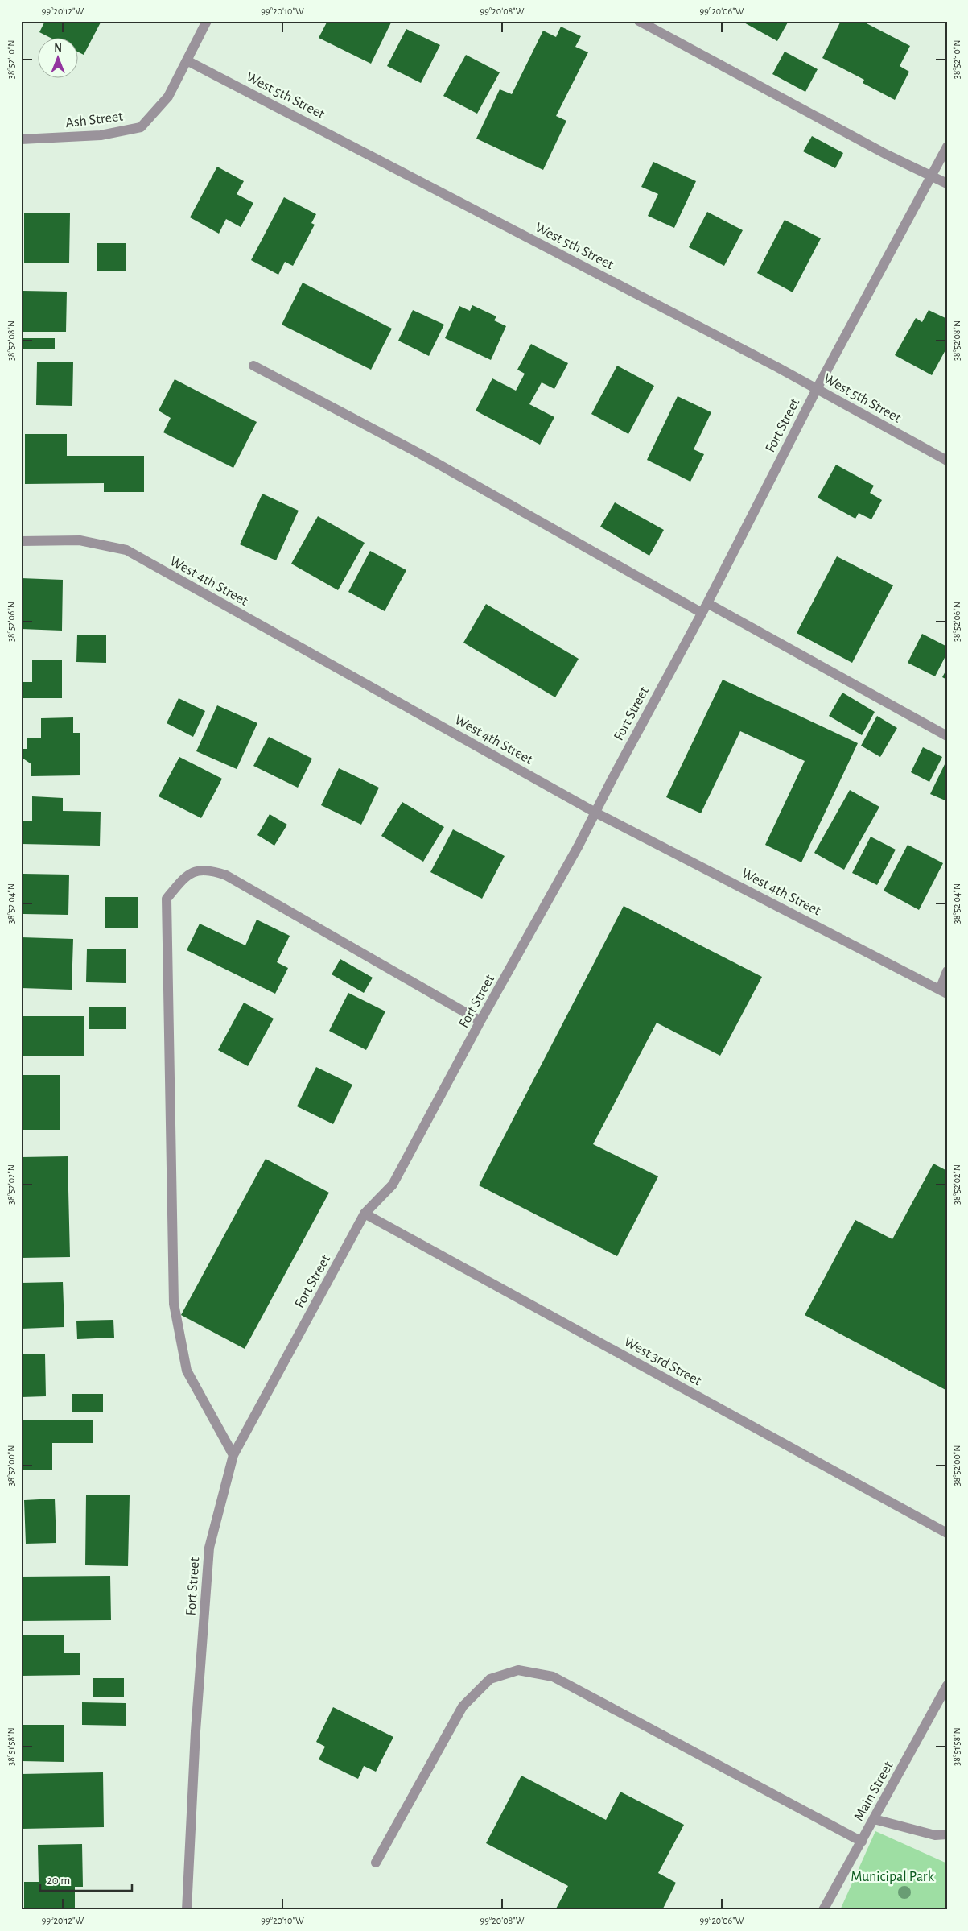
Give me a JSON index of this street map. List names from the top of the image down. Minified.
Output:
{"streets":{"street":["West 5th Street","Ash Street","Fort Street","West 4th Street","West 3rd Street","Main Street"]},"crossings":[["West 5th Street","Ash Street"],["West 5th Street","Fort Street"],["Fort Street","West 4th Street"],["Fort Street","West 3rd Street"]],"parks":["Municipal Park"],"scale_bar":"20 m","north":"top","coordinates":["99°20'12\"W","99°20'10\"W","99°20'08\"W","99°20'06\"W","38°52'10\"N","38°52'08\"N","38°52'06\"N","38°52'04\"N","38°52'02\"N","38°52'00\"N","38°51'58\"N"]}
